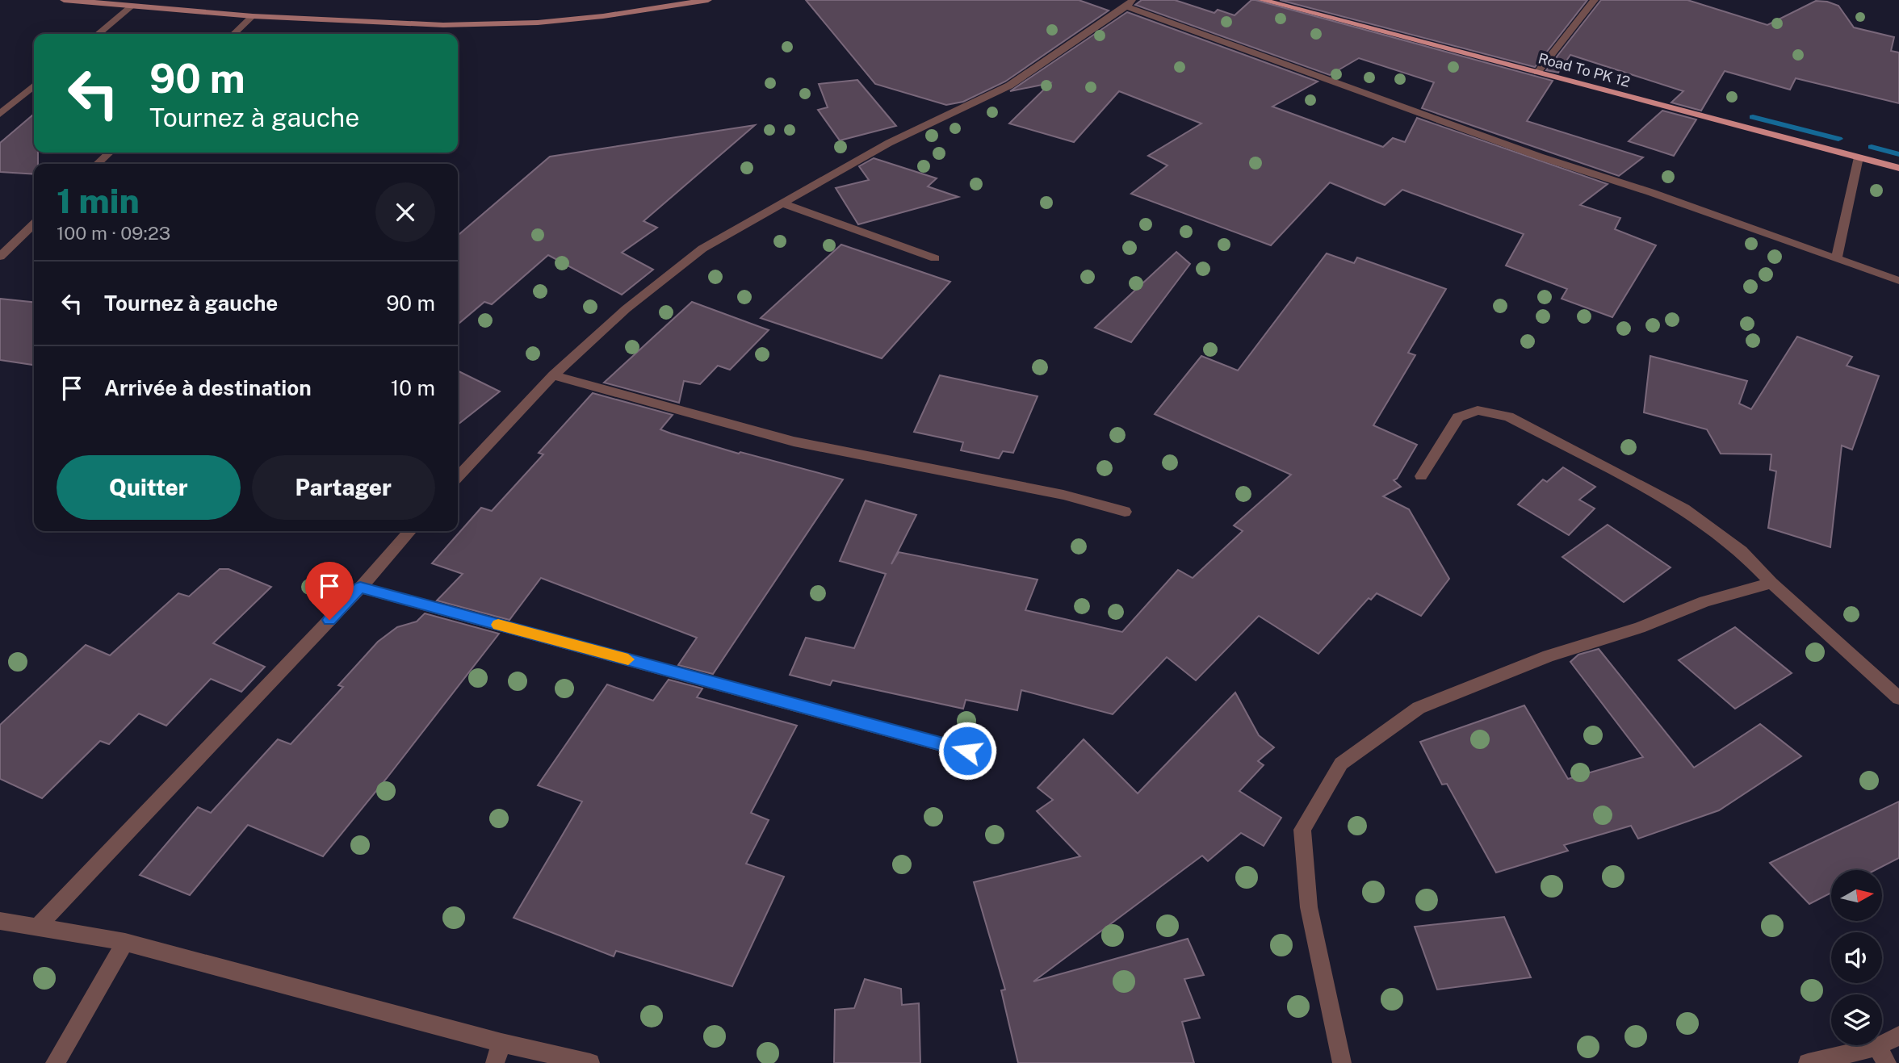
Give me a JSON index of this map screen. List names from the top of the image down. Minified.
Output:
{"streets":{"main road":["Road To PK 12"]},"north":"right","page":{"turn":["90 m","Tournez à gauche"],"heading":["1 min","100 m · 09:23"],"list":[{"name":"Tournez à gauche","value":"90 m"},{"name":"Arrivée à destination","value":"10 m"}],"buttons":["Quitter","Partager"]}}
